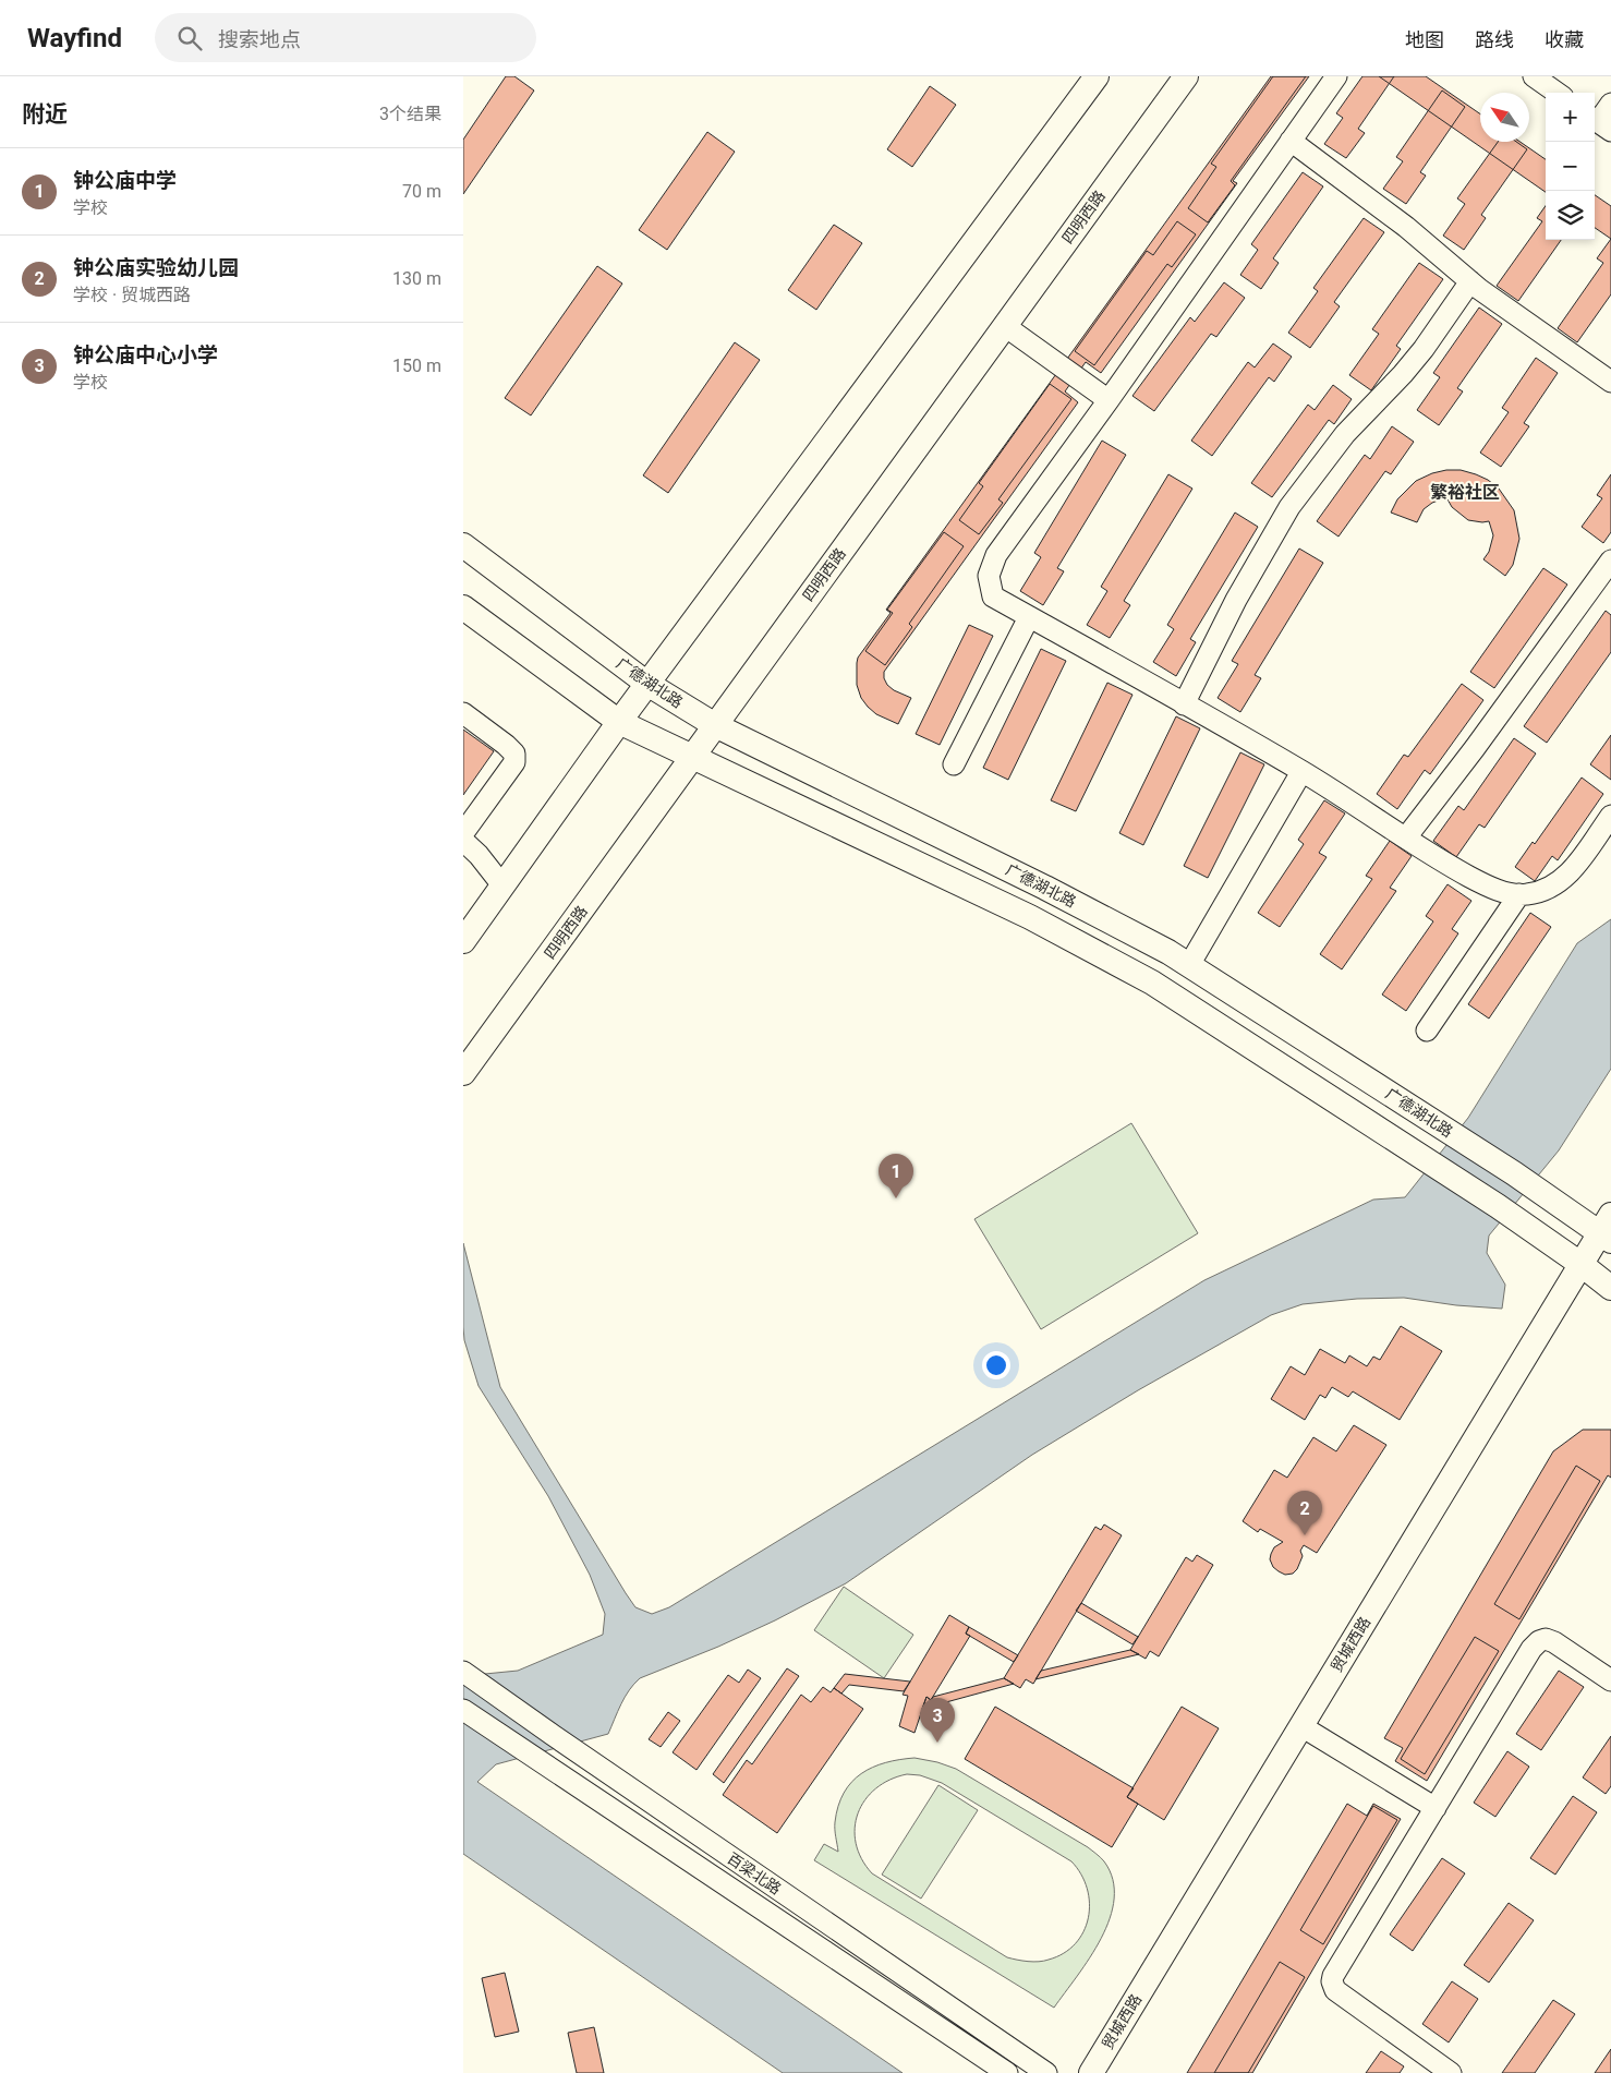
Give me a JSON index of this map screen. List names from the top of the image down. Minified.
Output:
{"streets":{"main road":["四明西路","广德湖北路","贸城西路"],"street":["百梁北路"]},"crossings":[["四明西路","广德湖北路"],["广德湖北路","贸城西路"]],"districts":["繁裕社区"],"north":"top left","page":{"header":"Wayfind","search":"搜索地点","nav":["地图","路线","收藏"],"heading":["附近","3个结果"],"map_buttons":["+","−"],"list":[{"mark":"1","name":"钟公庙中学","note":"学校","value":"70 m"},{"mark":"2","name":"钟公庙实验幼儿园","note":"学校 · 贸城西路","value":"130 m"},{"mark":"3","name":"钟公庙中心小学","note":"学校","value":"150 m"}],"pins":["1","2","3"]}}
